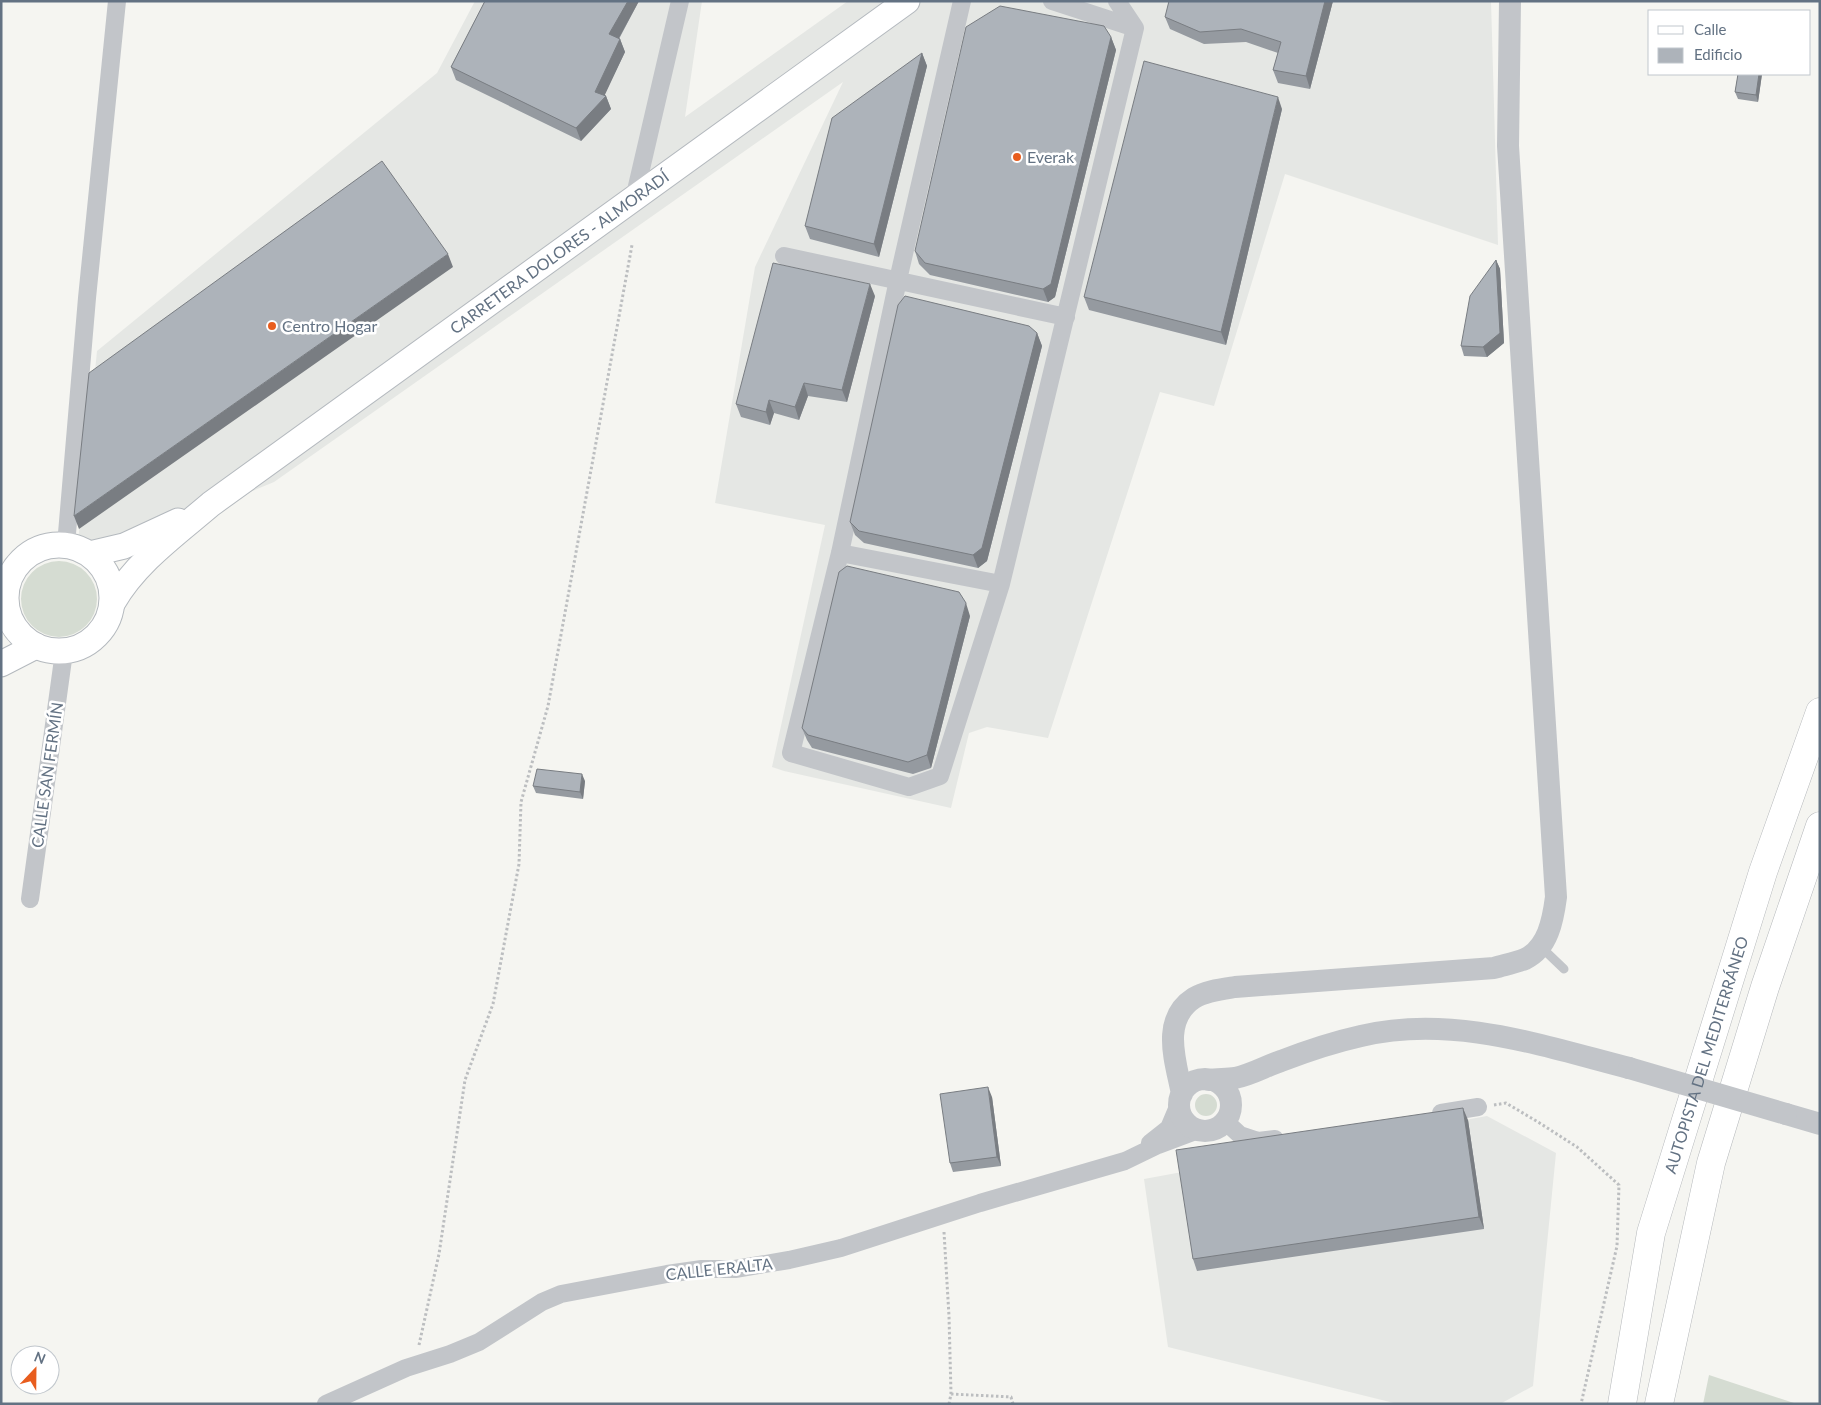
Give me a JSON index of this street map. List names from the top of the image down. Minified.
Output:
{"streets":{"highway":["AUTOPISTA DEL MEDITERRÁNEO"],"main road":["CARRETERA DOLORES - ALMORADÍ"],"street":["CALLE SAN FERMÍN","CALLE ERALTA"]},"places":["Everak","Centro Hogar"],"legend":["Calle","Edificio"],"north":"top"}
